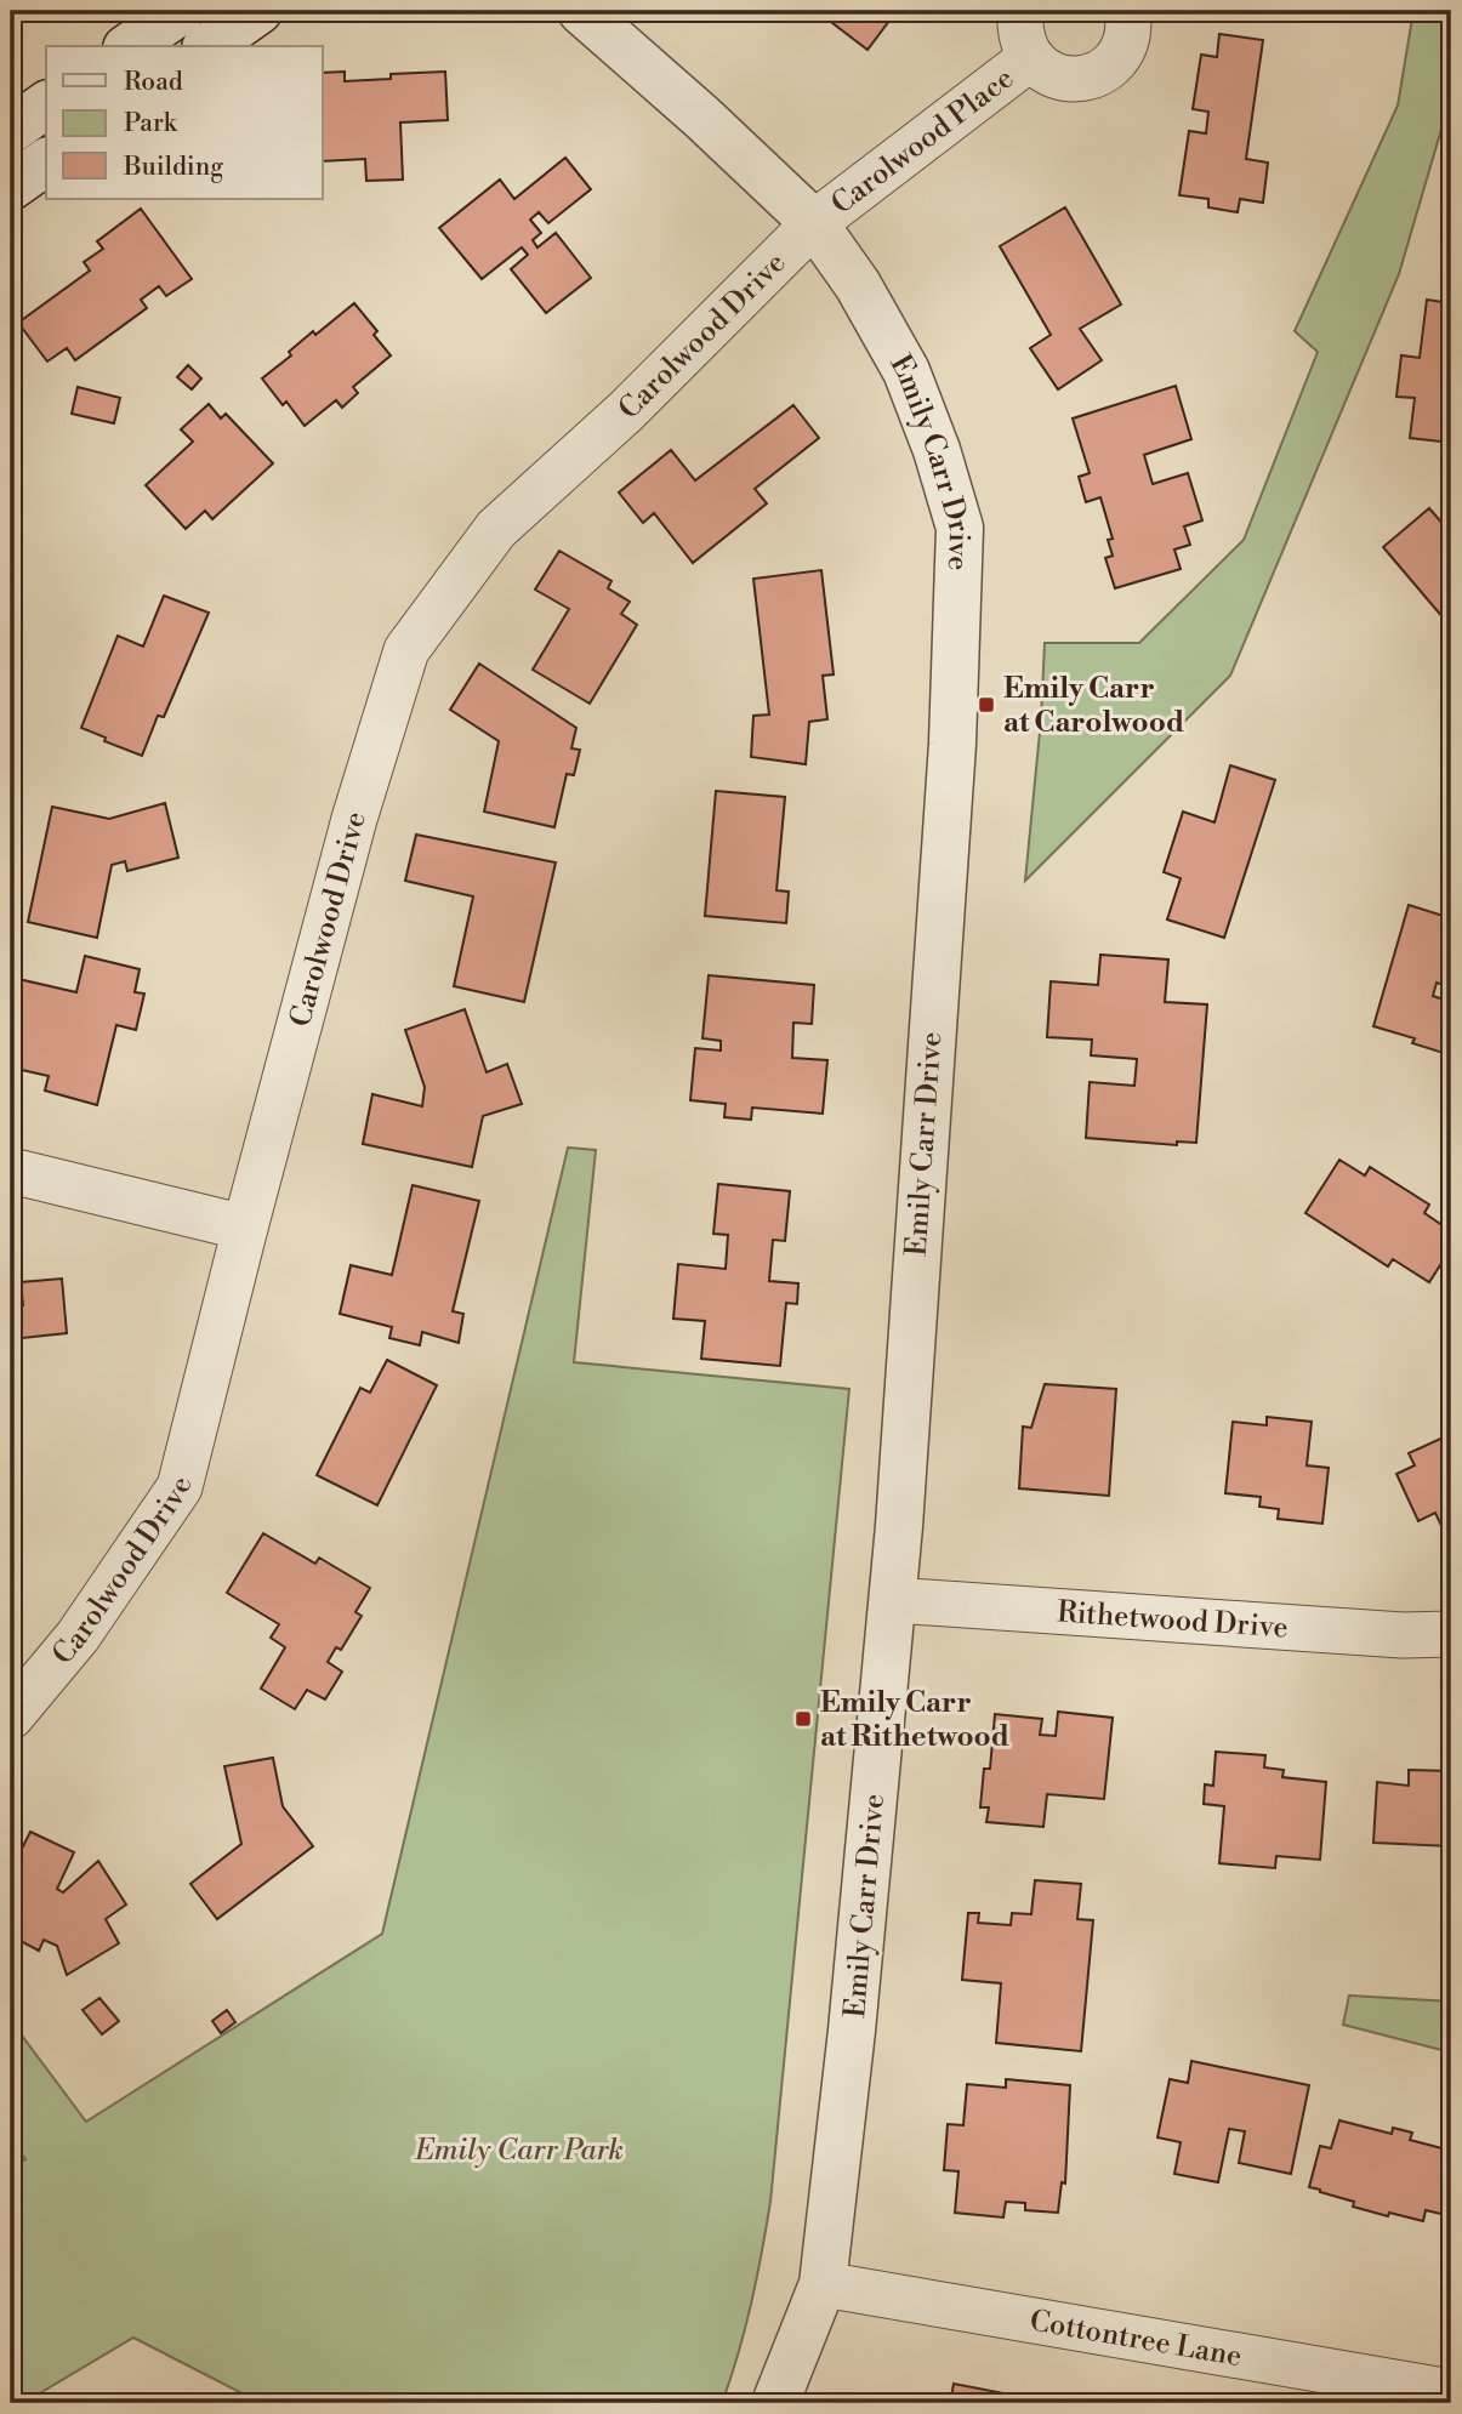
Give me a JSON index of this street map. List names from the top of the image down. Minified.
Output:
{"streets":{"street":["Carolwood Place","Carolwood Drive","Emily Carr Drive","Rithetwood Drive","Cottontree Lane"]},"crossings":[["Carolwood Place","Carolwood Drive"],["Carolwood Place","Emily Carr Drive"],["Carolwood Drive","Emily Carr Drive"],["Emily Carr Drive","Rithetwood Drive"],["Emily Carr Drive","Cottontree Lane"]],"parks":["Emily Carr Park"],"places":{"transit":["Emily Carr at Carolwood","Emily Carr at Rithetwood"]},"legend":["Road","Park","Building"]}
